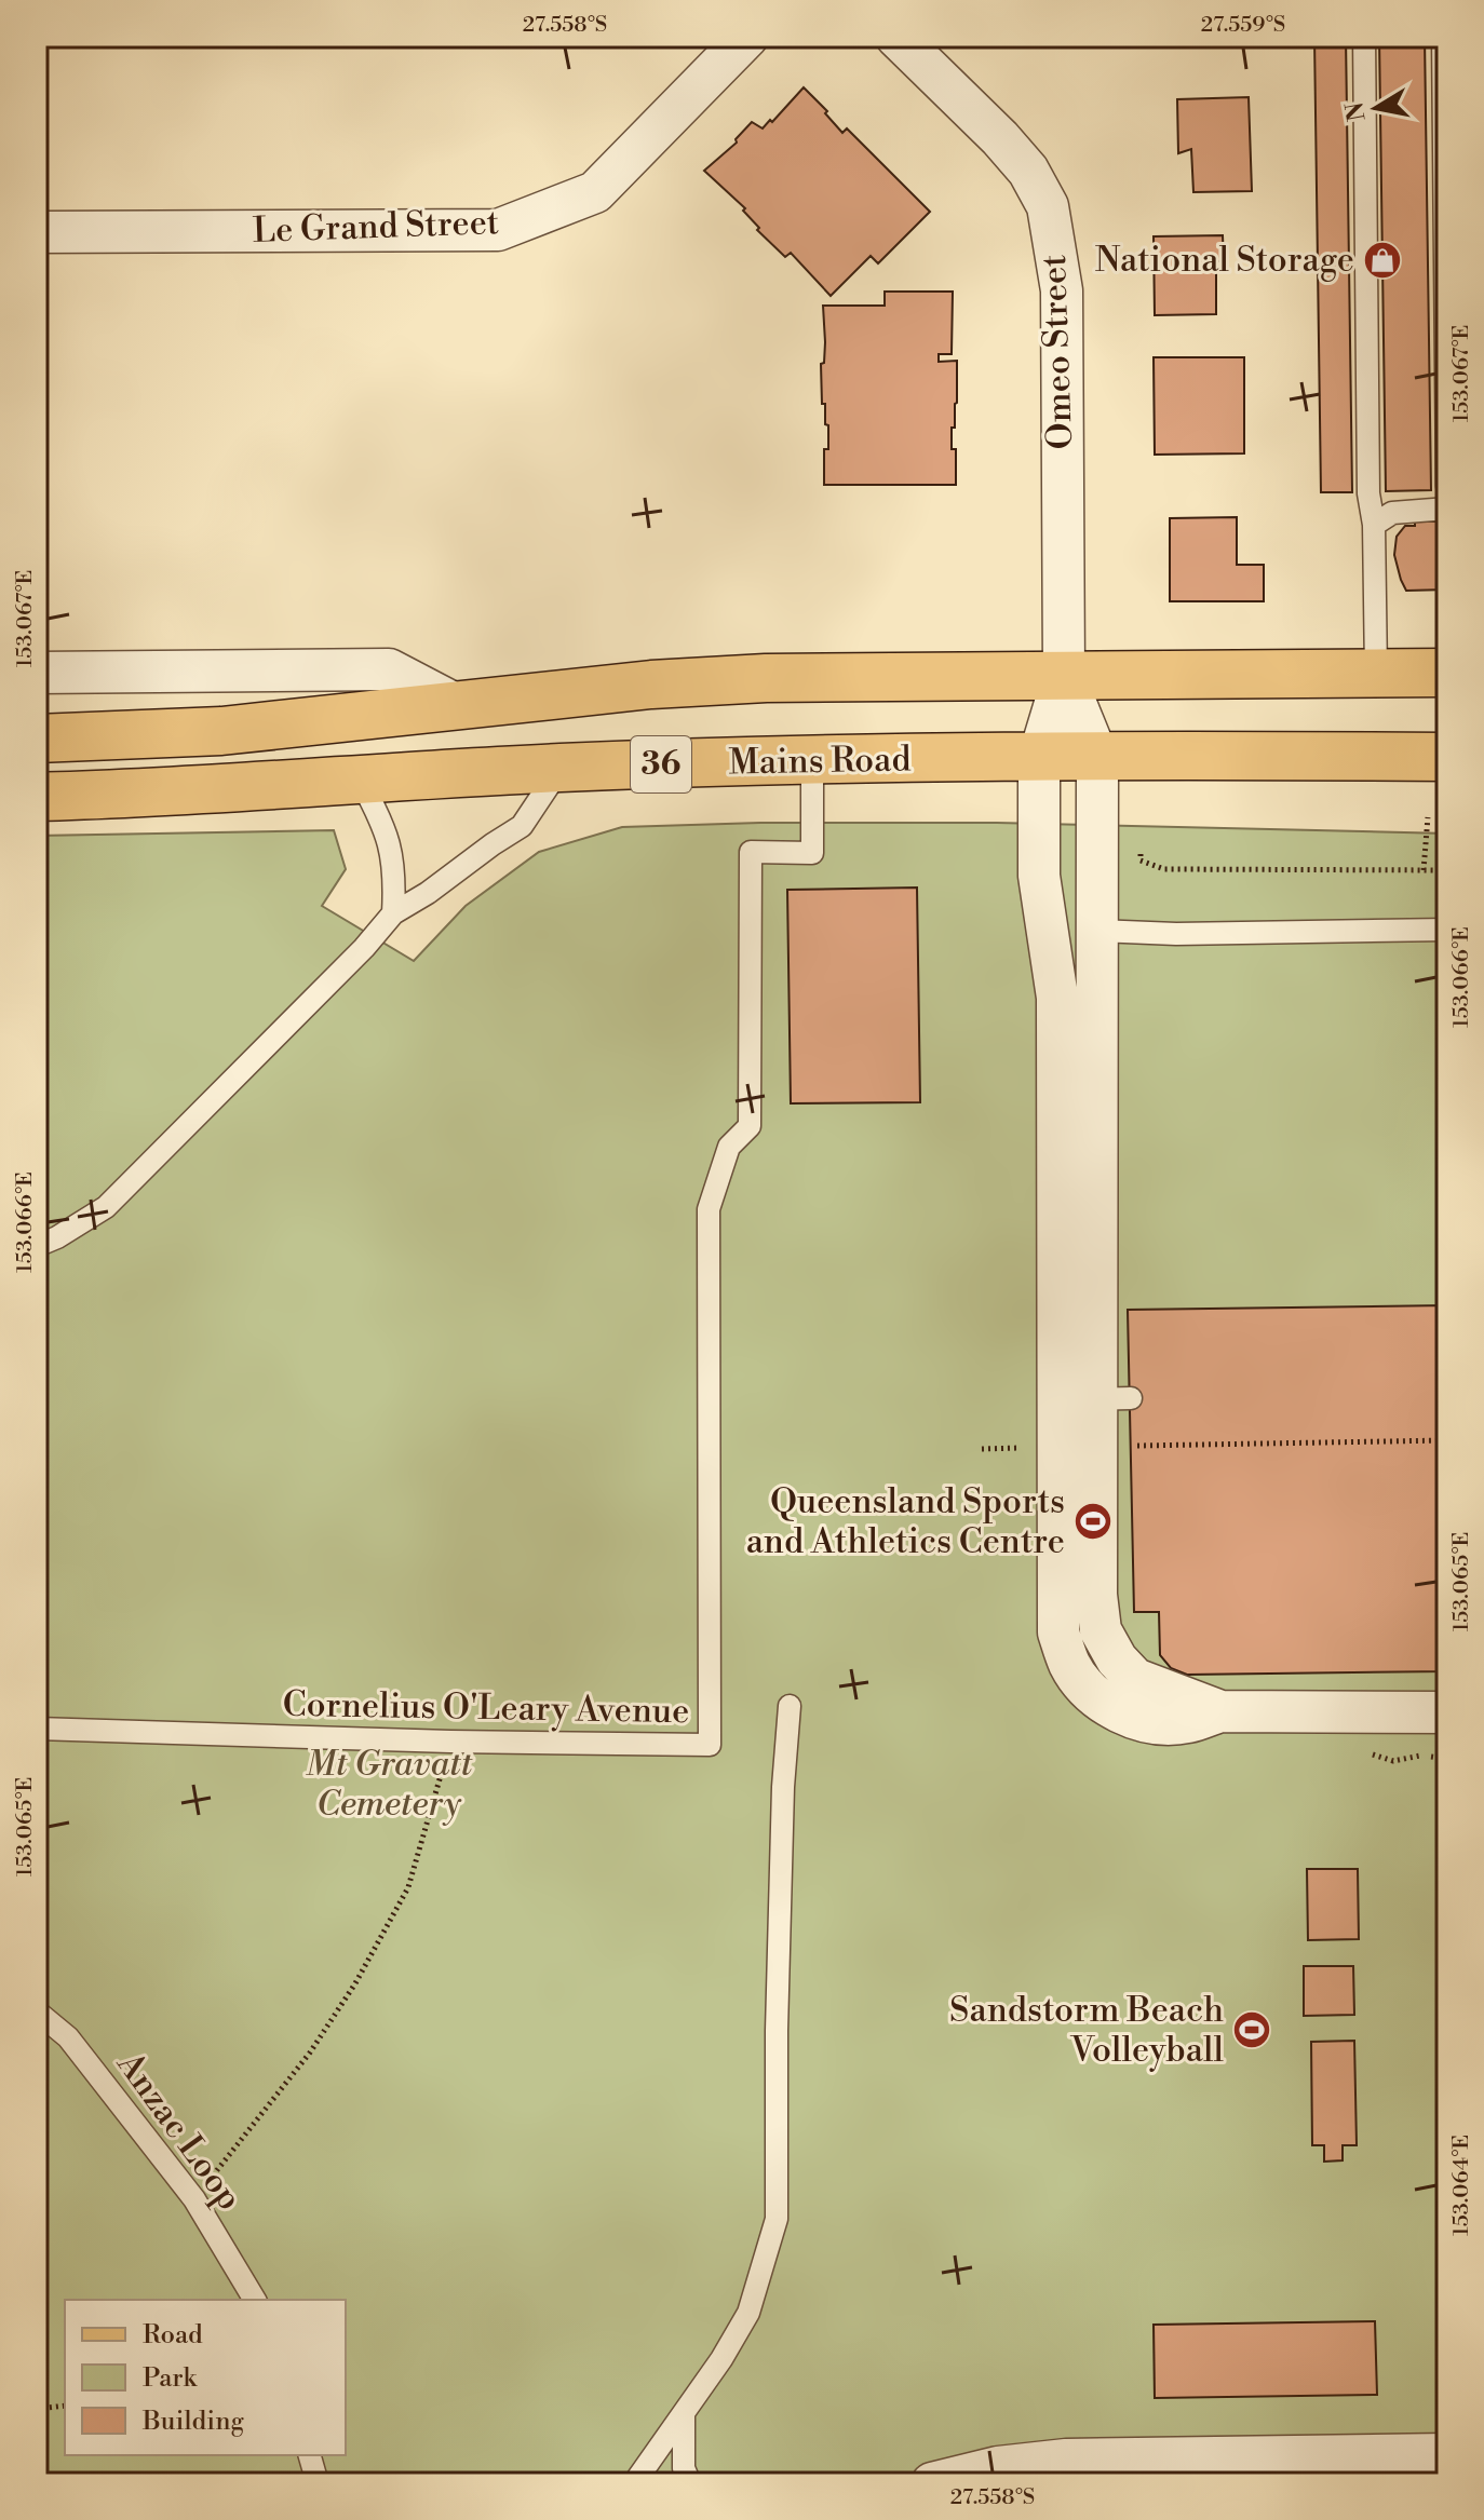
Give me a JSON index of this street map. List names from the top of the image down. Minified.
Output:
{"streets":{"main road":["Mains Road","36"],"street":["Le Grand Street","Omeo Street"],"lane":["Cornelius O'Leary Avenue","Anzac Loop"]},"crossings":[["Omeo Street","36"],["Mains Road","Cornelius O'Leary Avenue"]],"parks":["Mt Gravatt Cemetery"],"places":{"shop":["National Storage"],"sports":["Queensland Sports and Athletics Centre","Sandstorm Beach Volleyball"]},"legend":["Road","Park","Building"],"north":"left","coordinates":["27.558°S","27.559°S","153.067°E","153.066°E","153.065°E","153.064°E"]}
